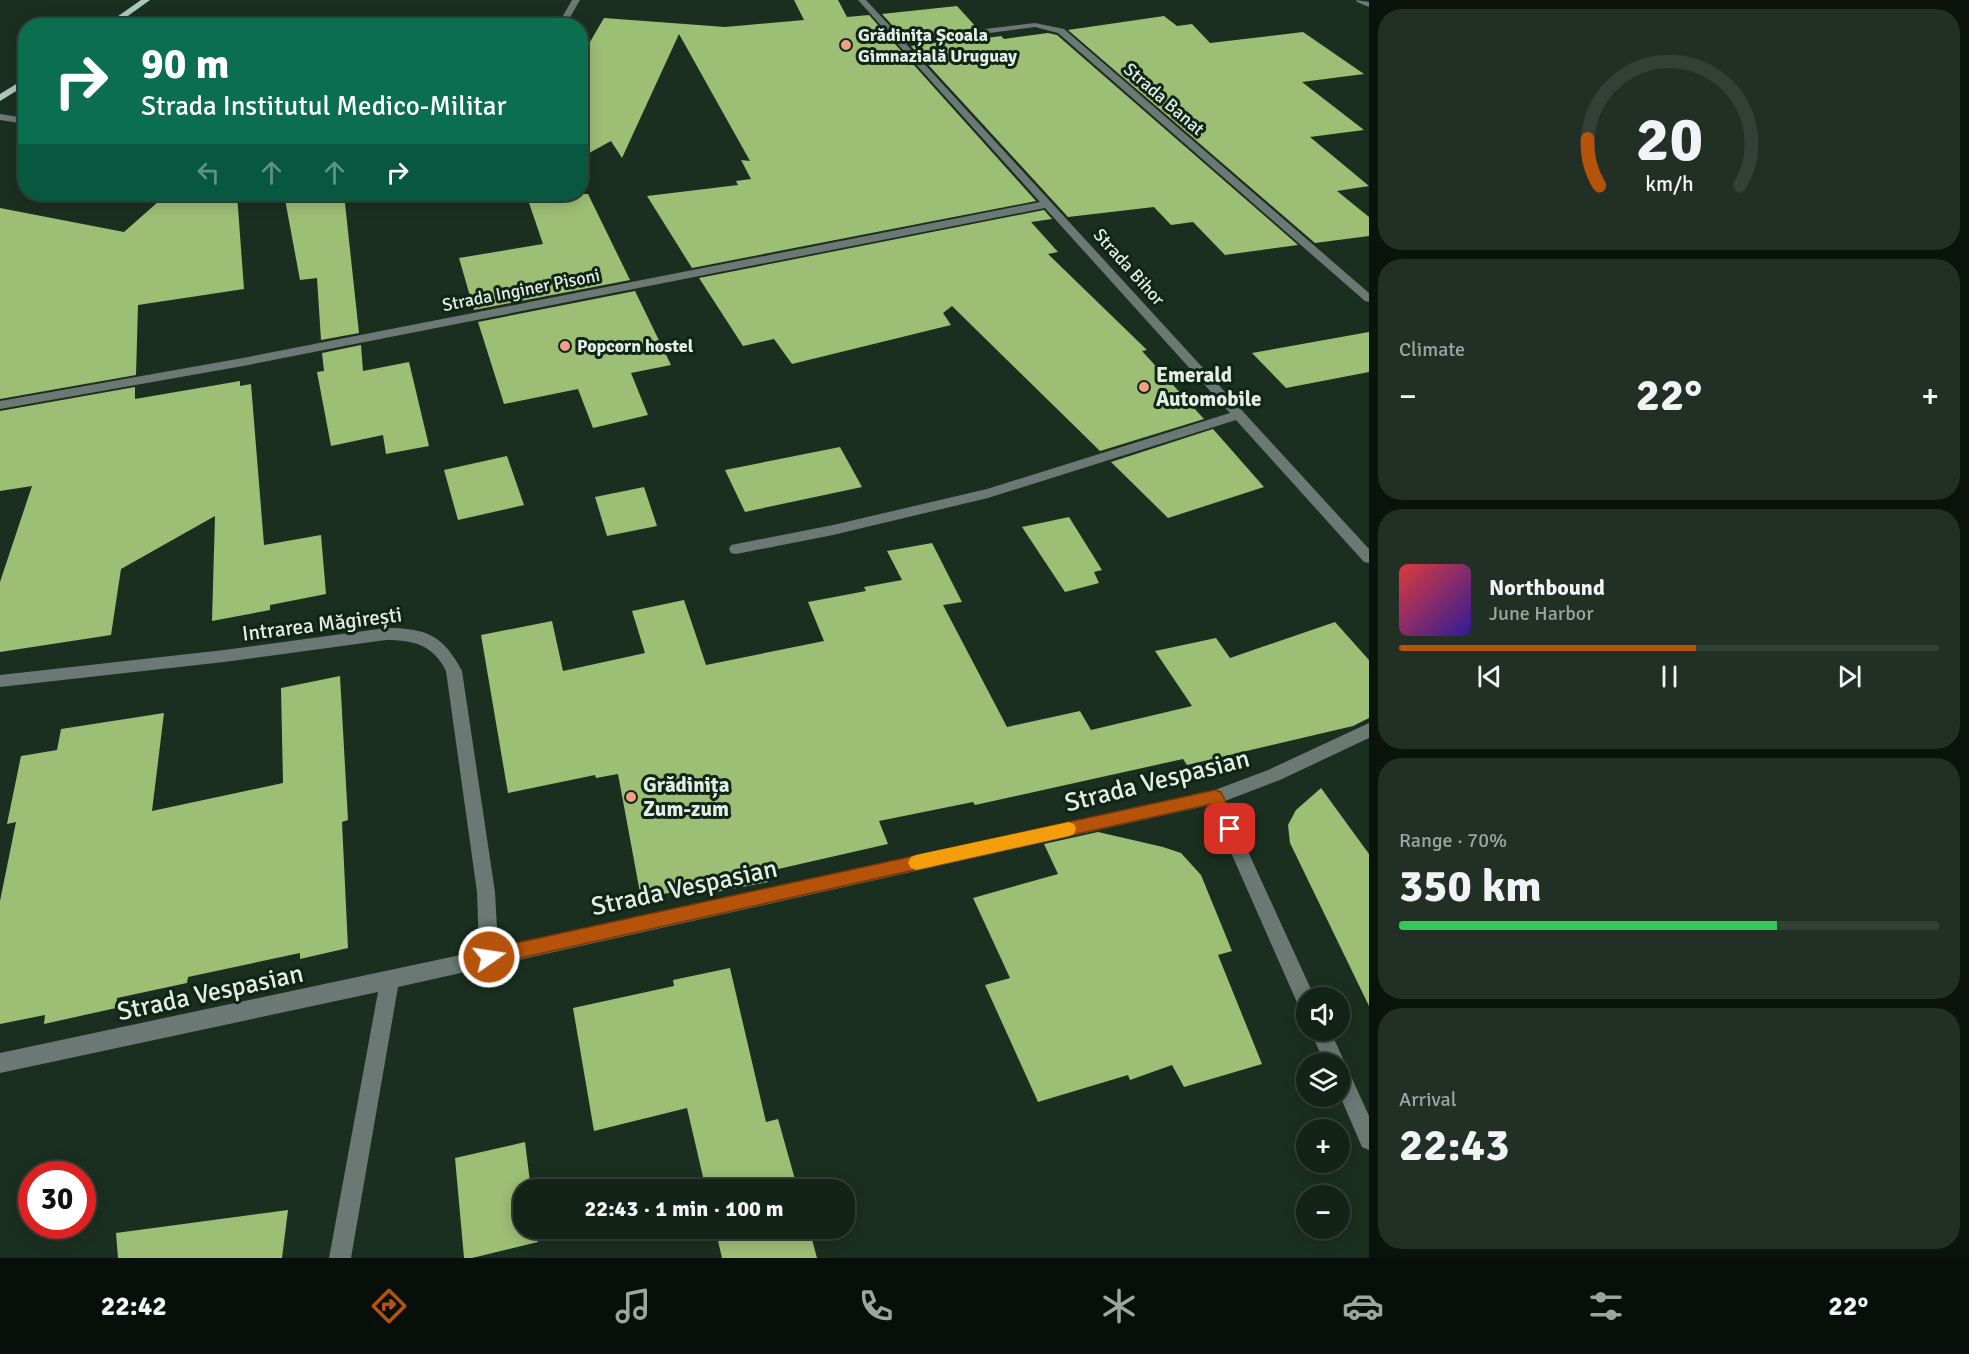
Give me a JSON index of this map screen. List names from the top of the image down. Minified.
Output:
{"streets":{"street":["Strada Banat","Strada Bihor","Strada Inginer Pisoni","Intrarea Măgirești","Strada Vespasian"]},"crossings":[["Strada Banat","Strada Bihor"],["Strada Bihor","Strada Inginer Pisoni"],["Intrarea Măgirești","Strada Vespasian"]],"places":["Grădinița Școala Gimnazială Uruguay","Popcorn hostel","Emerald Automobile","Grădinița Zum-zum"],"page":{"turn":["90 m","Strada Institutul Medico-Militar"],"tile":["Climate",["Range · 70%","350 km"],["Arrival","22:43"]],"heat":["−","22°","+"],"song":["Northbound","June Harbor"],"map_buttons":["+","−"],"limit":"30","trip":"22:43 · 1 min · 100 m","tabs":["22:42","22°"],"gauge":["20","km/h"]}}
